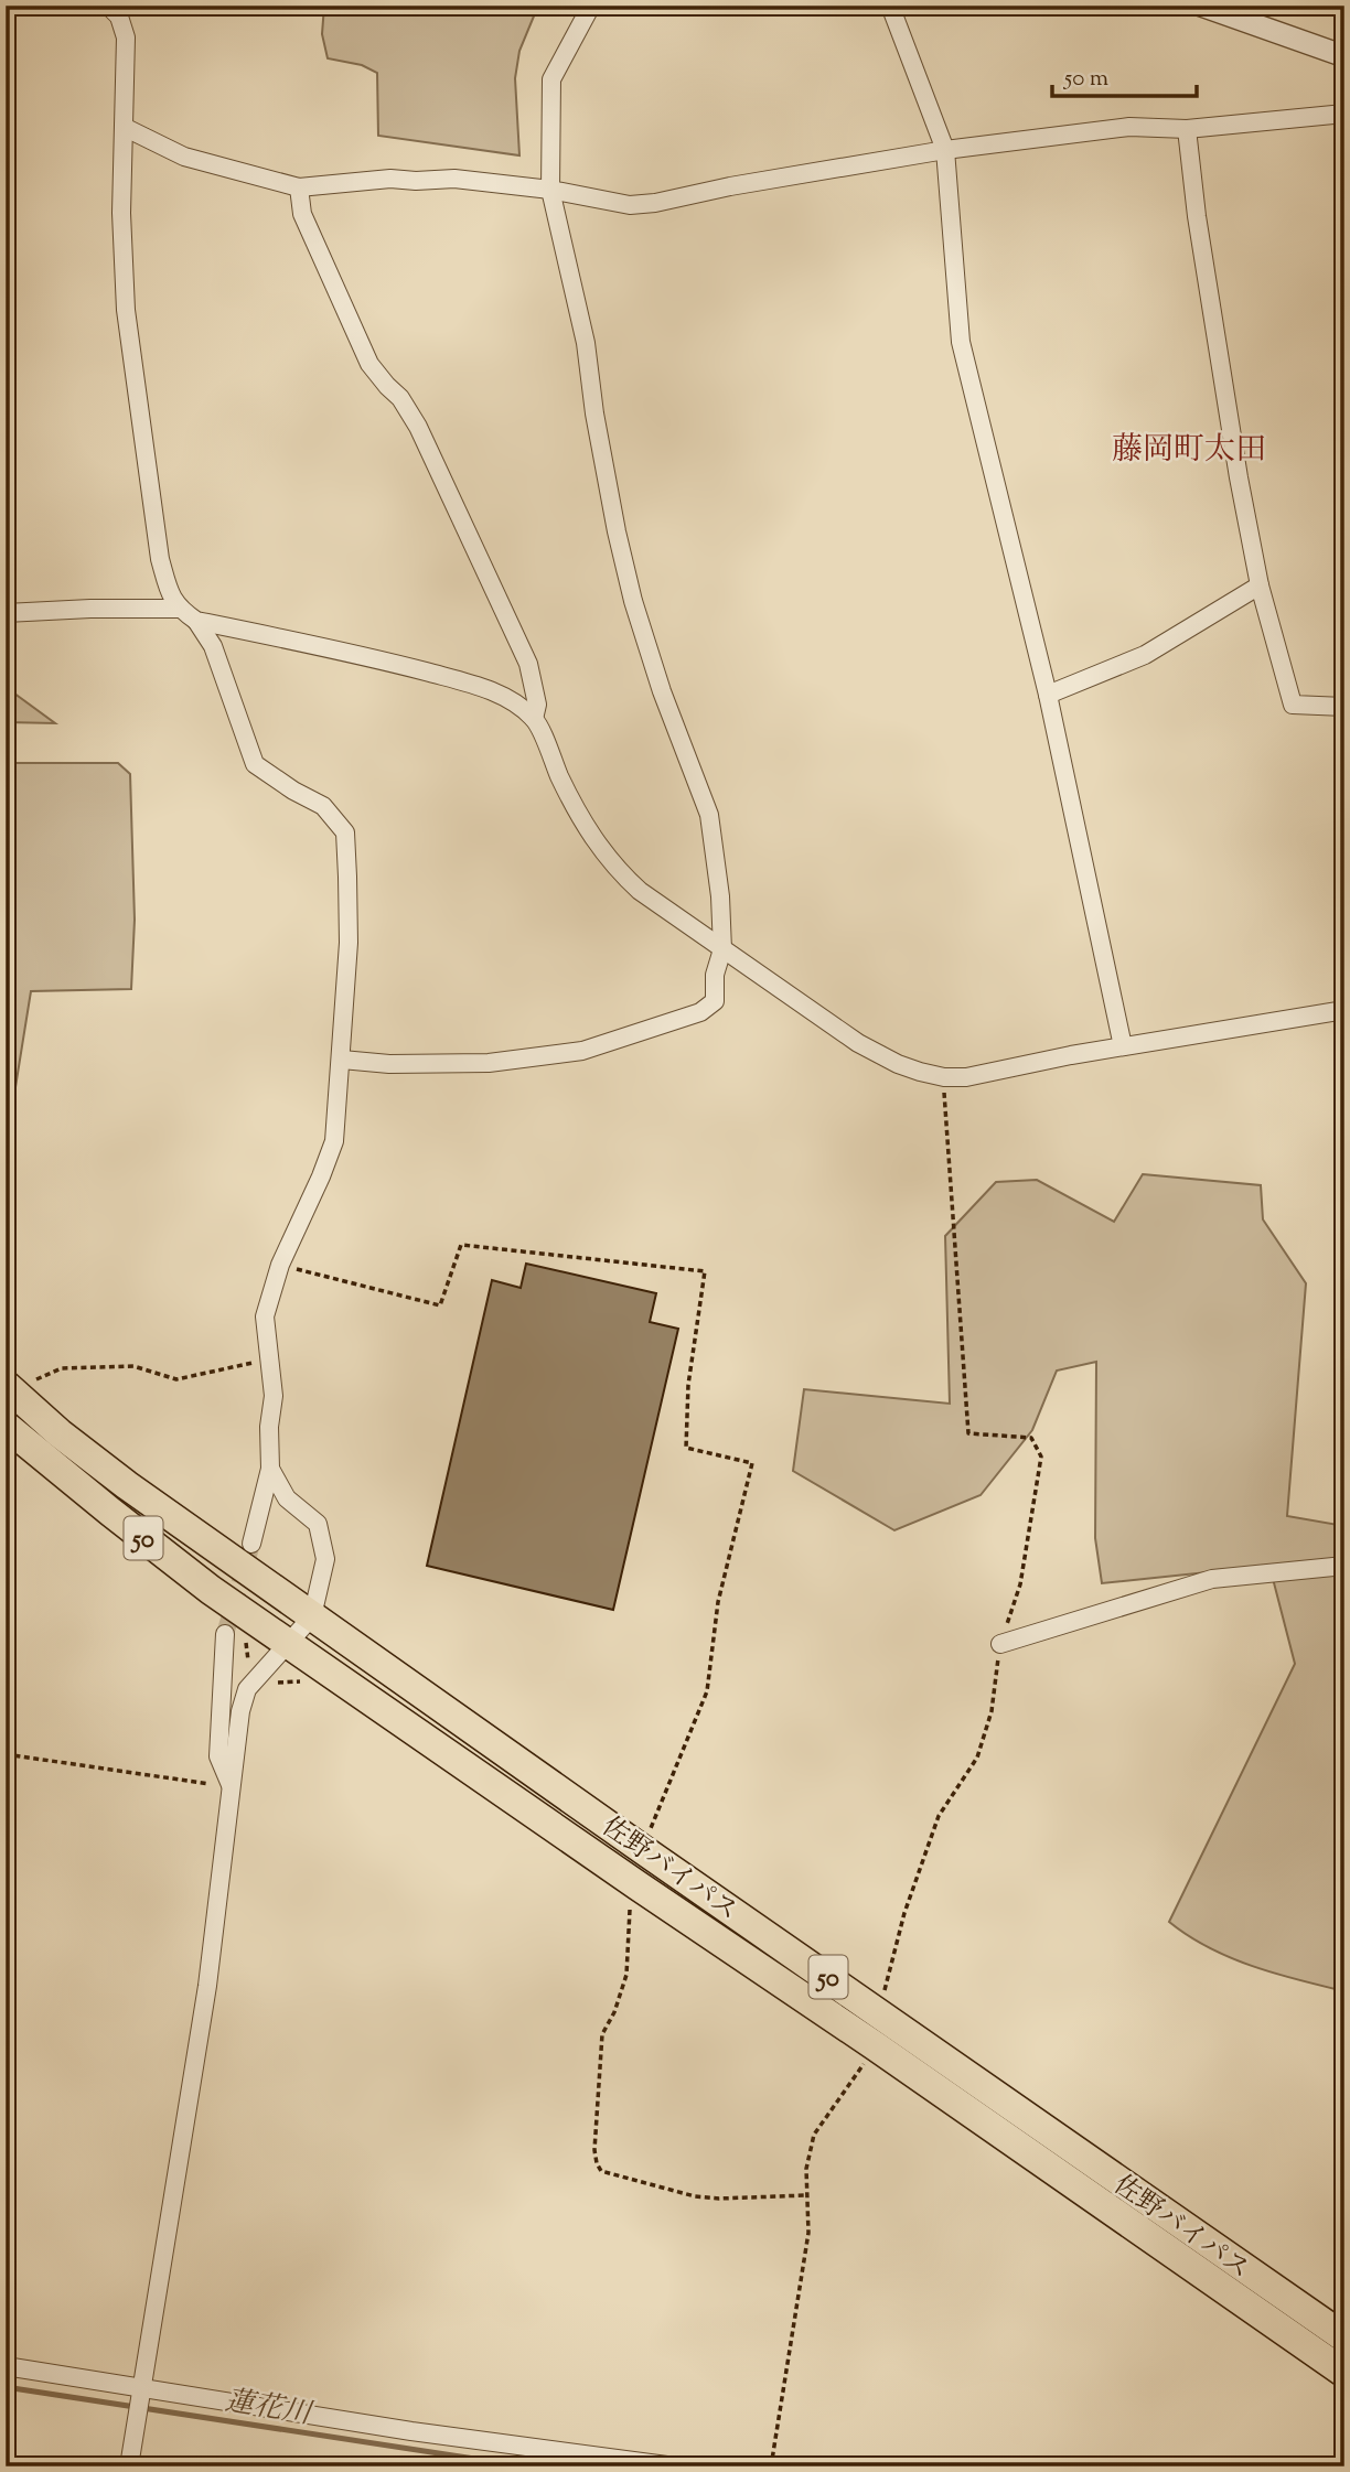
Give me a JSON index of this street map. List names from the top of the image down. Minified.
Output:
{"streets":{"highway":["50","佐野バイパス"]},"districts":["藤岡町太田"],"water":["蓮花川"],"scale_bar":"50 m"}
